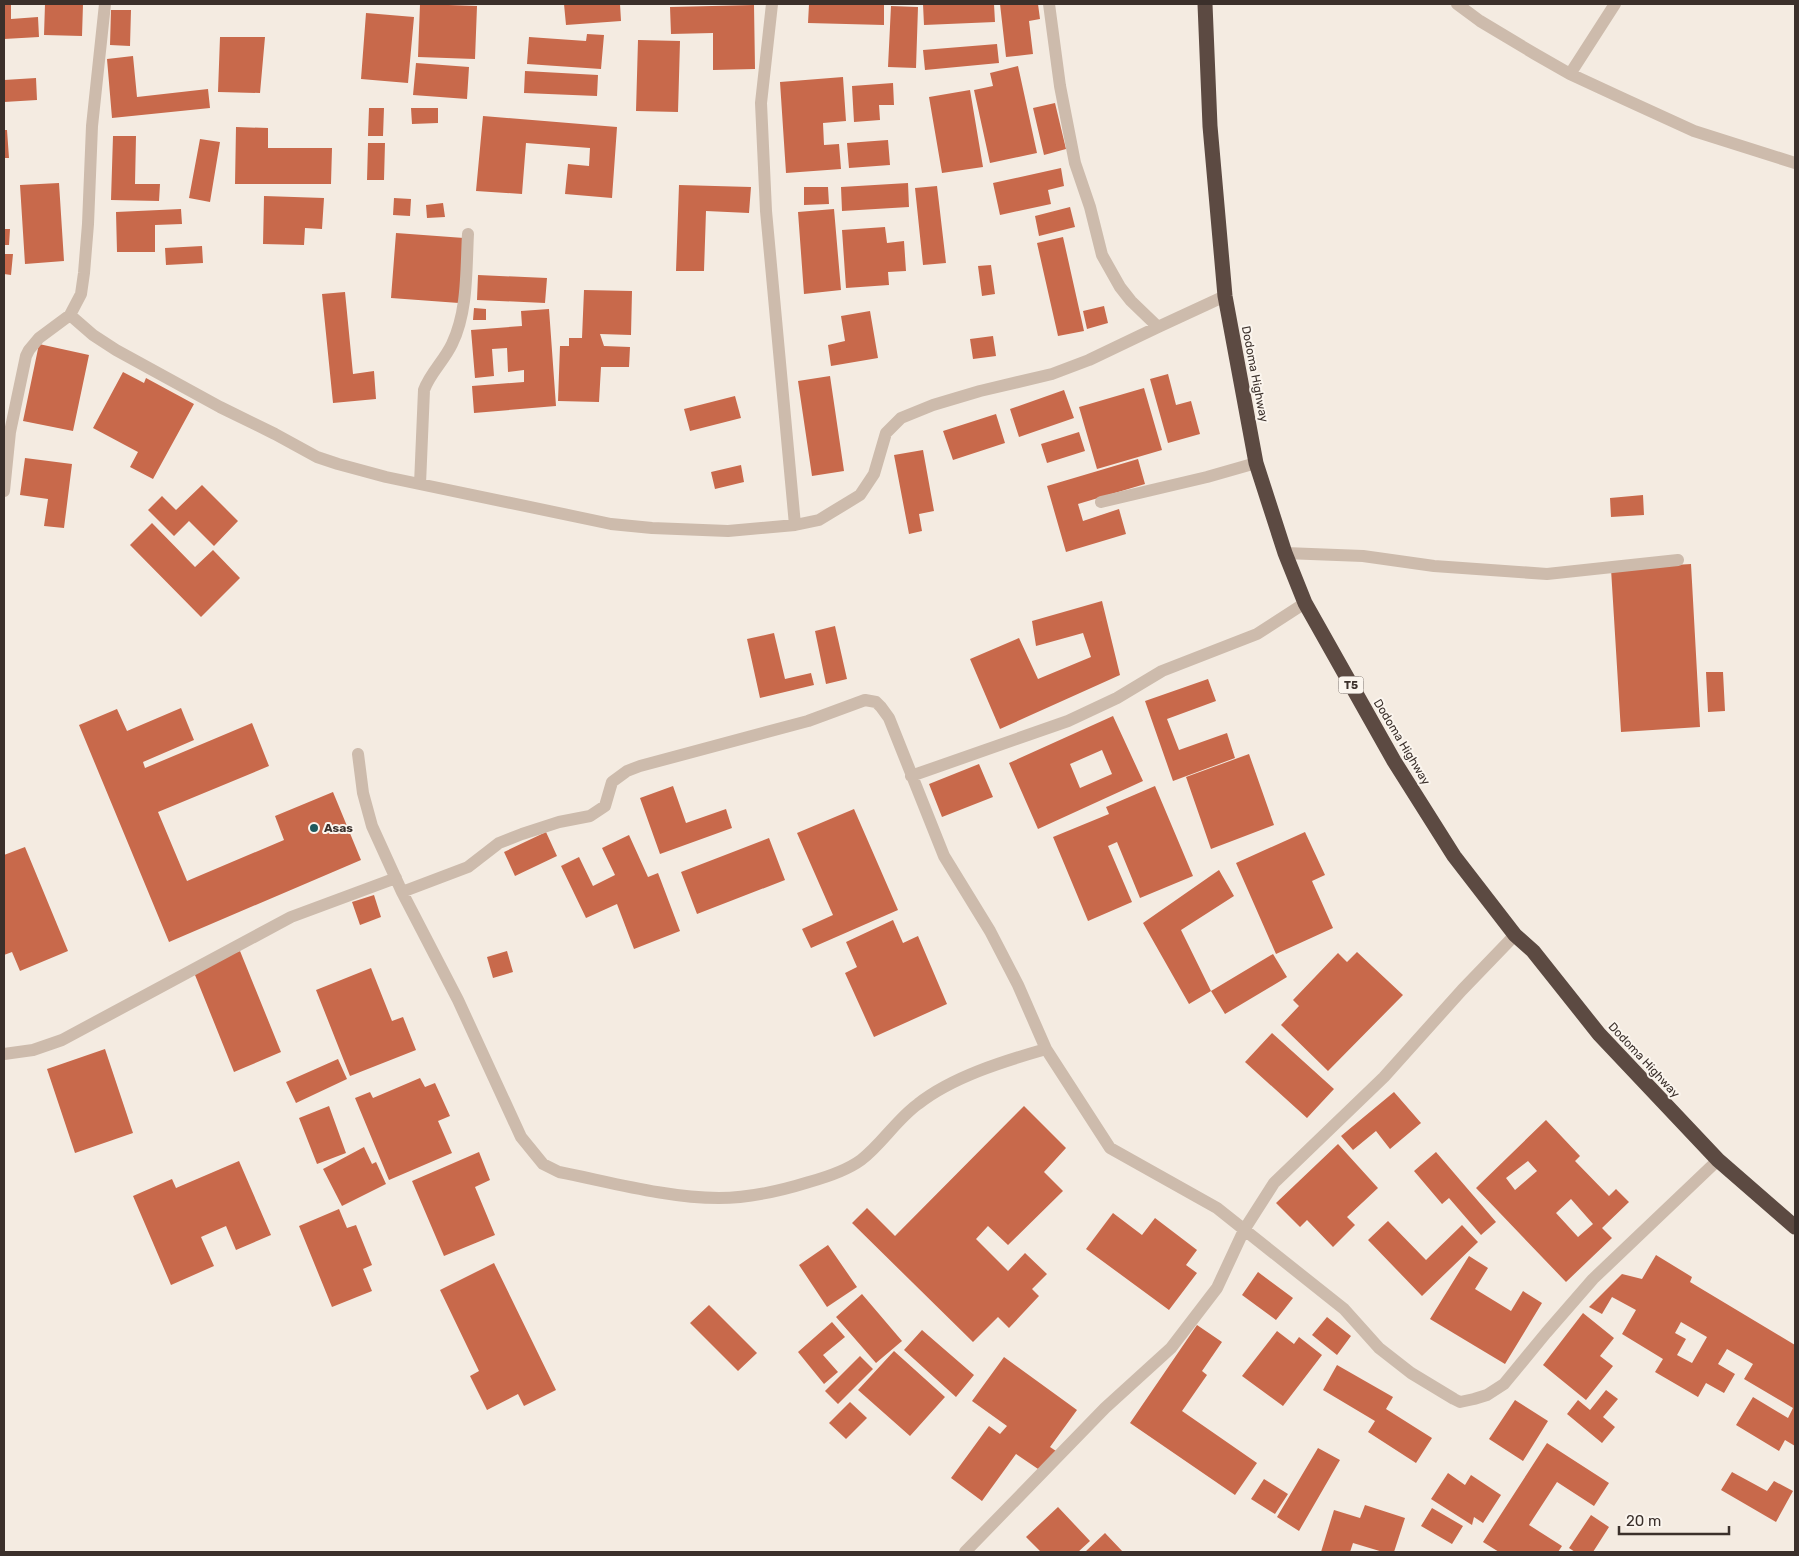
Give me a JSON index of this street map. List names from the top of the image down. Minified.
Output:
{"streets":{"highway":["Dodoma Highway","T5"]},"places":["Asas"],"scale_bar":"20 m"}
